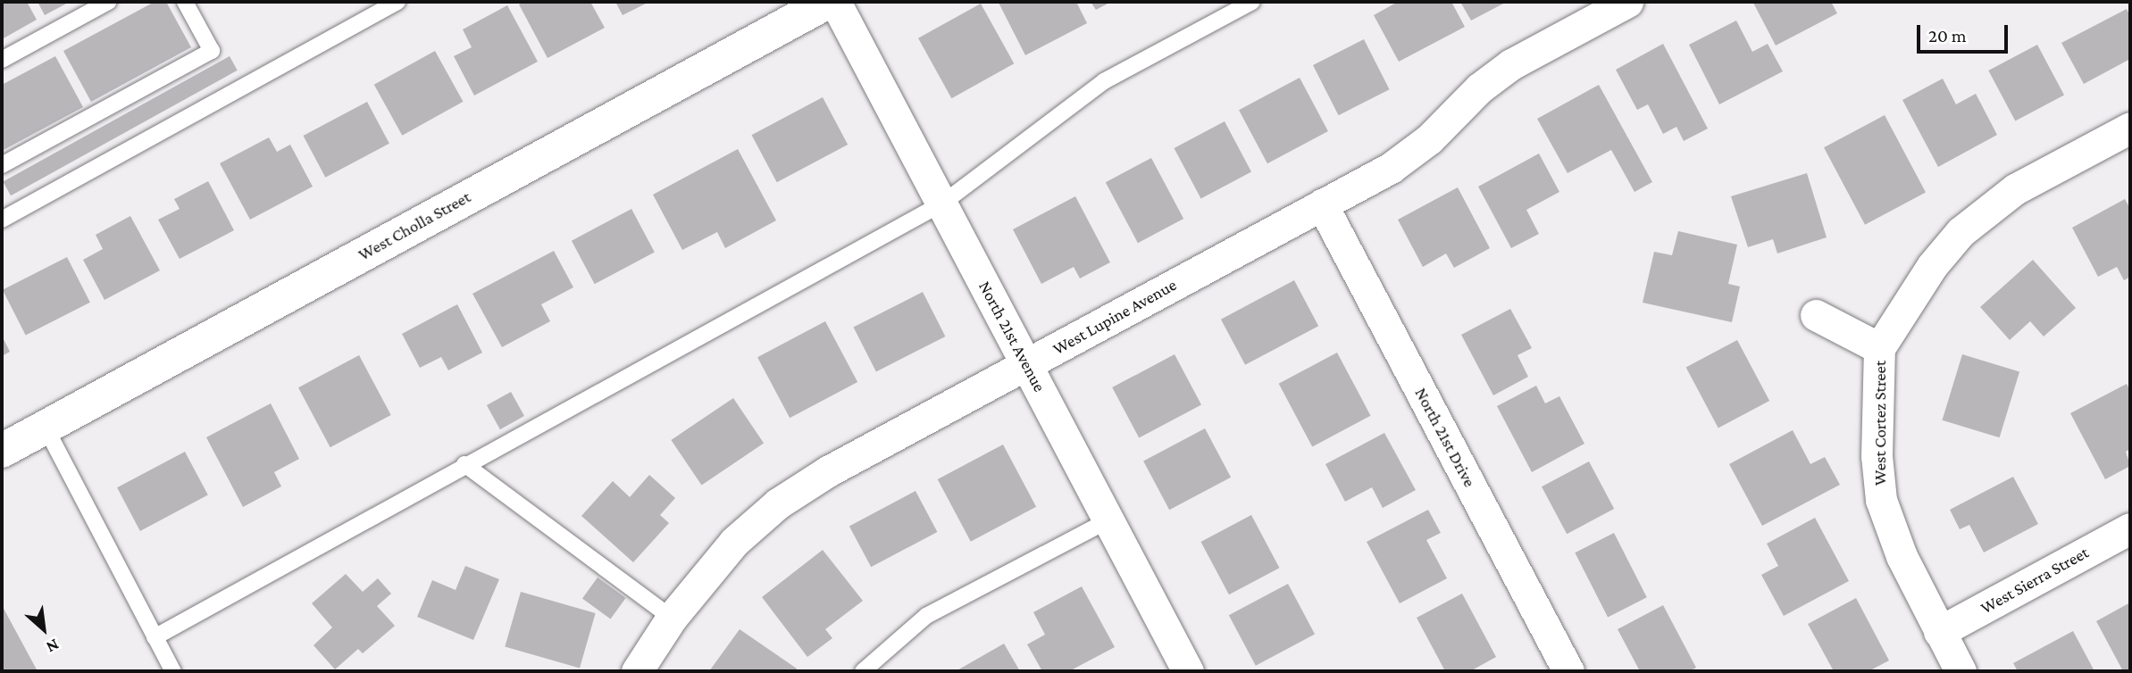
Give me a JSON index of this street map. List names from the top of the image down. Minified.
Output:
{"streets":{"street":["West Cholla Street","West Lupine Avenue","North 21st Avenue","West Cortez Street","North 21st Drive","West Sierra Street"]},"crossings":[["West Lupine Avenue","North 21st Avenue"],["West Lupine Avenue","North 21st Drive"],["West Cortez Street","West Sierra Street"]],"scale_bar":"20 m","north":"bottom right"}
